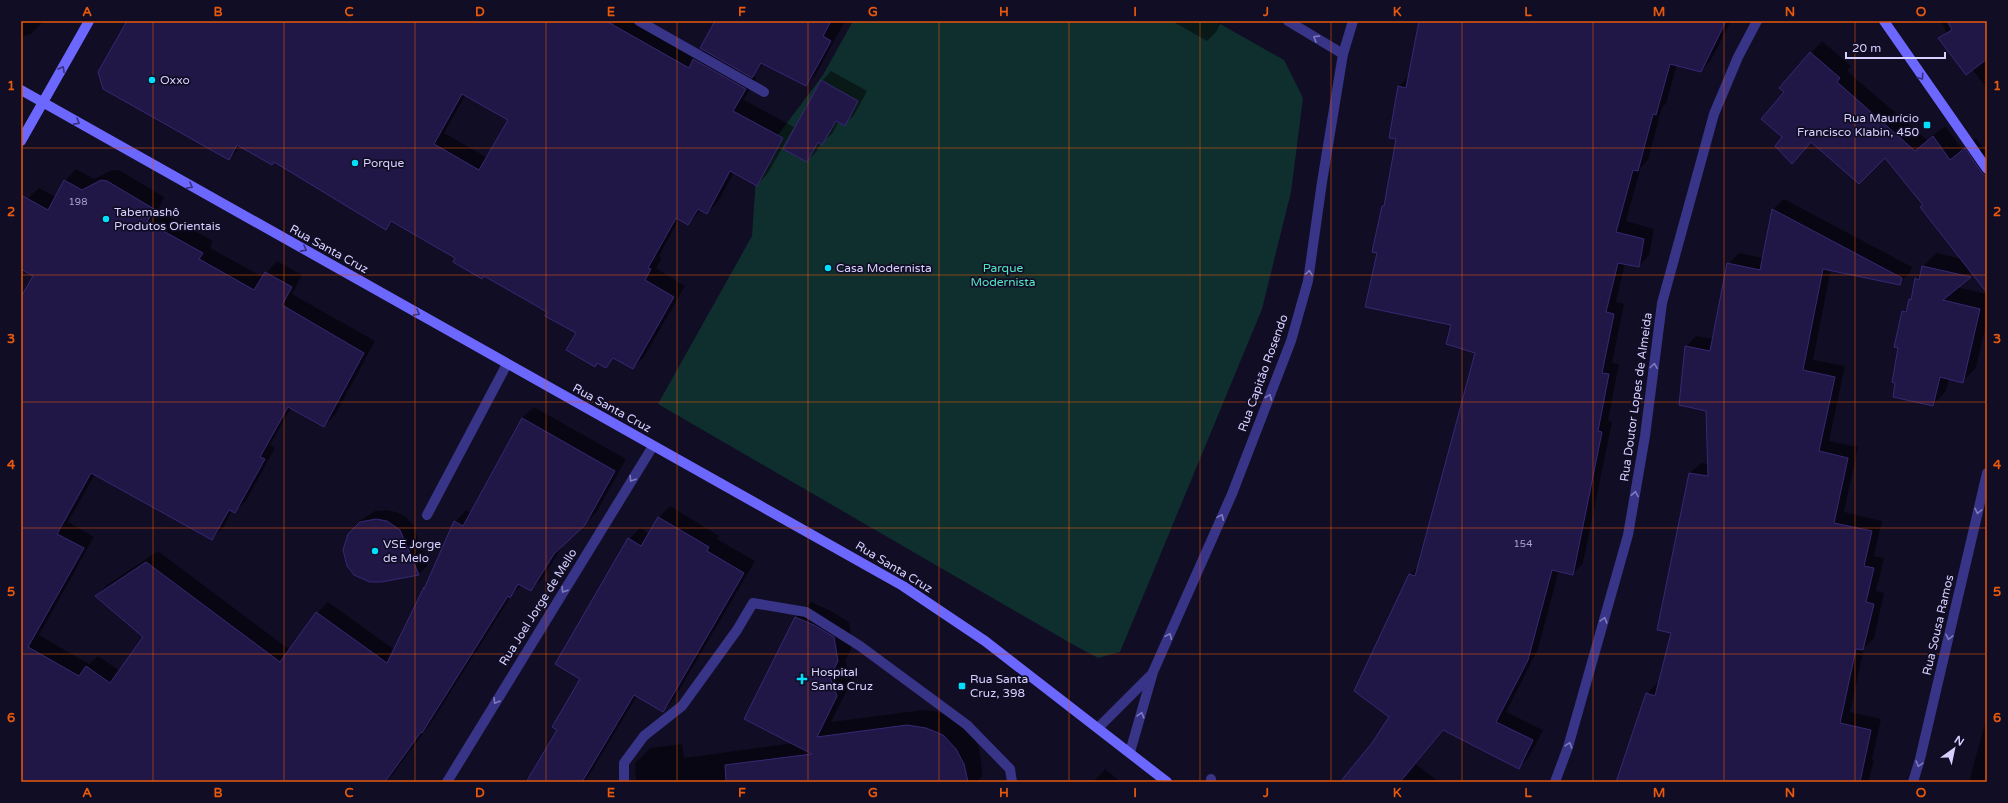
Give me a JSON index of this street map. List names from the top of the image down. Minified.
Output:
{"streets":{"street":["Rua Santa Cruz","Rua Capitão Rosendo","Rua Doutor Lopes de Almeida","Rua Joel Jorge de Mello","Rua Sousa Ramos"]},"crossings":[["Rua Santa Cruz","Rua Capitão Rosendo"],["Rua Santa Cruz","Rua Joel Jorge de Mello"]],"one_way":["Rua Santa Cruz","Rua Capitão Rosendo","Rua Doutor Lopes de Almeida","Rua Joel Jorge de Mello","Rua Sousa Ramos"],"parks":["Parque Modernista"],"places":{"other":["Oxxo","Porque","Tabemashô Produtos Orientais","Casa Modernista","VSE Jorge de Melo"],"transit":["Rua Maurício Francisco Klabin, 450","Rua Santa Cruz, 398"],"health":["Hospital Santa Cruz"]},"house_numbers":["198","154"],"scale_bar":"20 m","north":"top right","grid":{"columns":["A","B","C","D","E","F","G","H","I","J","K","L","M","N","O"],"rows":["1","2","3","4","5","6"]}}
